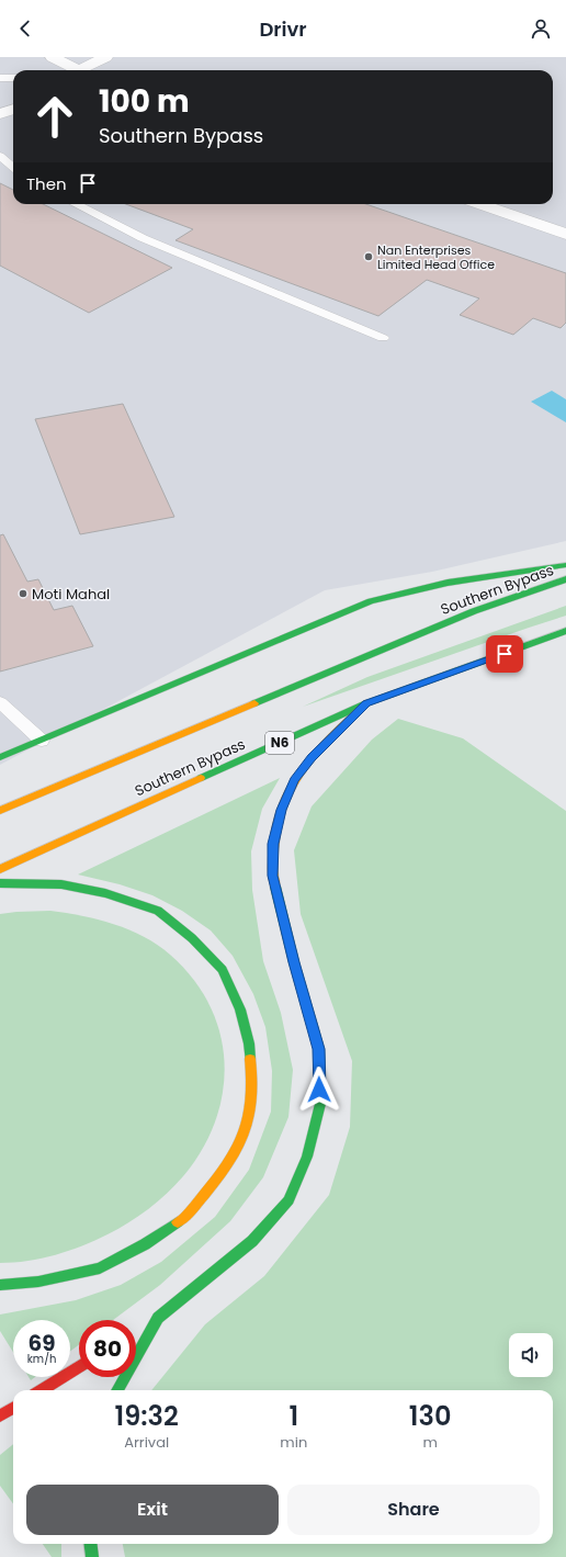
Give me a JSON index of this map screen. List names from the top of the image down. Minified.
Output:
{"streets":{"highway":["Southern Bypass","N6"]},"places":["Nan Enterprises Limited Head Office","Moti Mahal"],"page":{"header":"Drivr","turn":["100 m","Southern Bypass"],"then":"Then","speed":"69 km/h","limit":"80","eta":["19:32","Arrival","1","min","130","m"],"buttons":["Exit","Share"]}}
